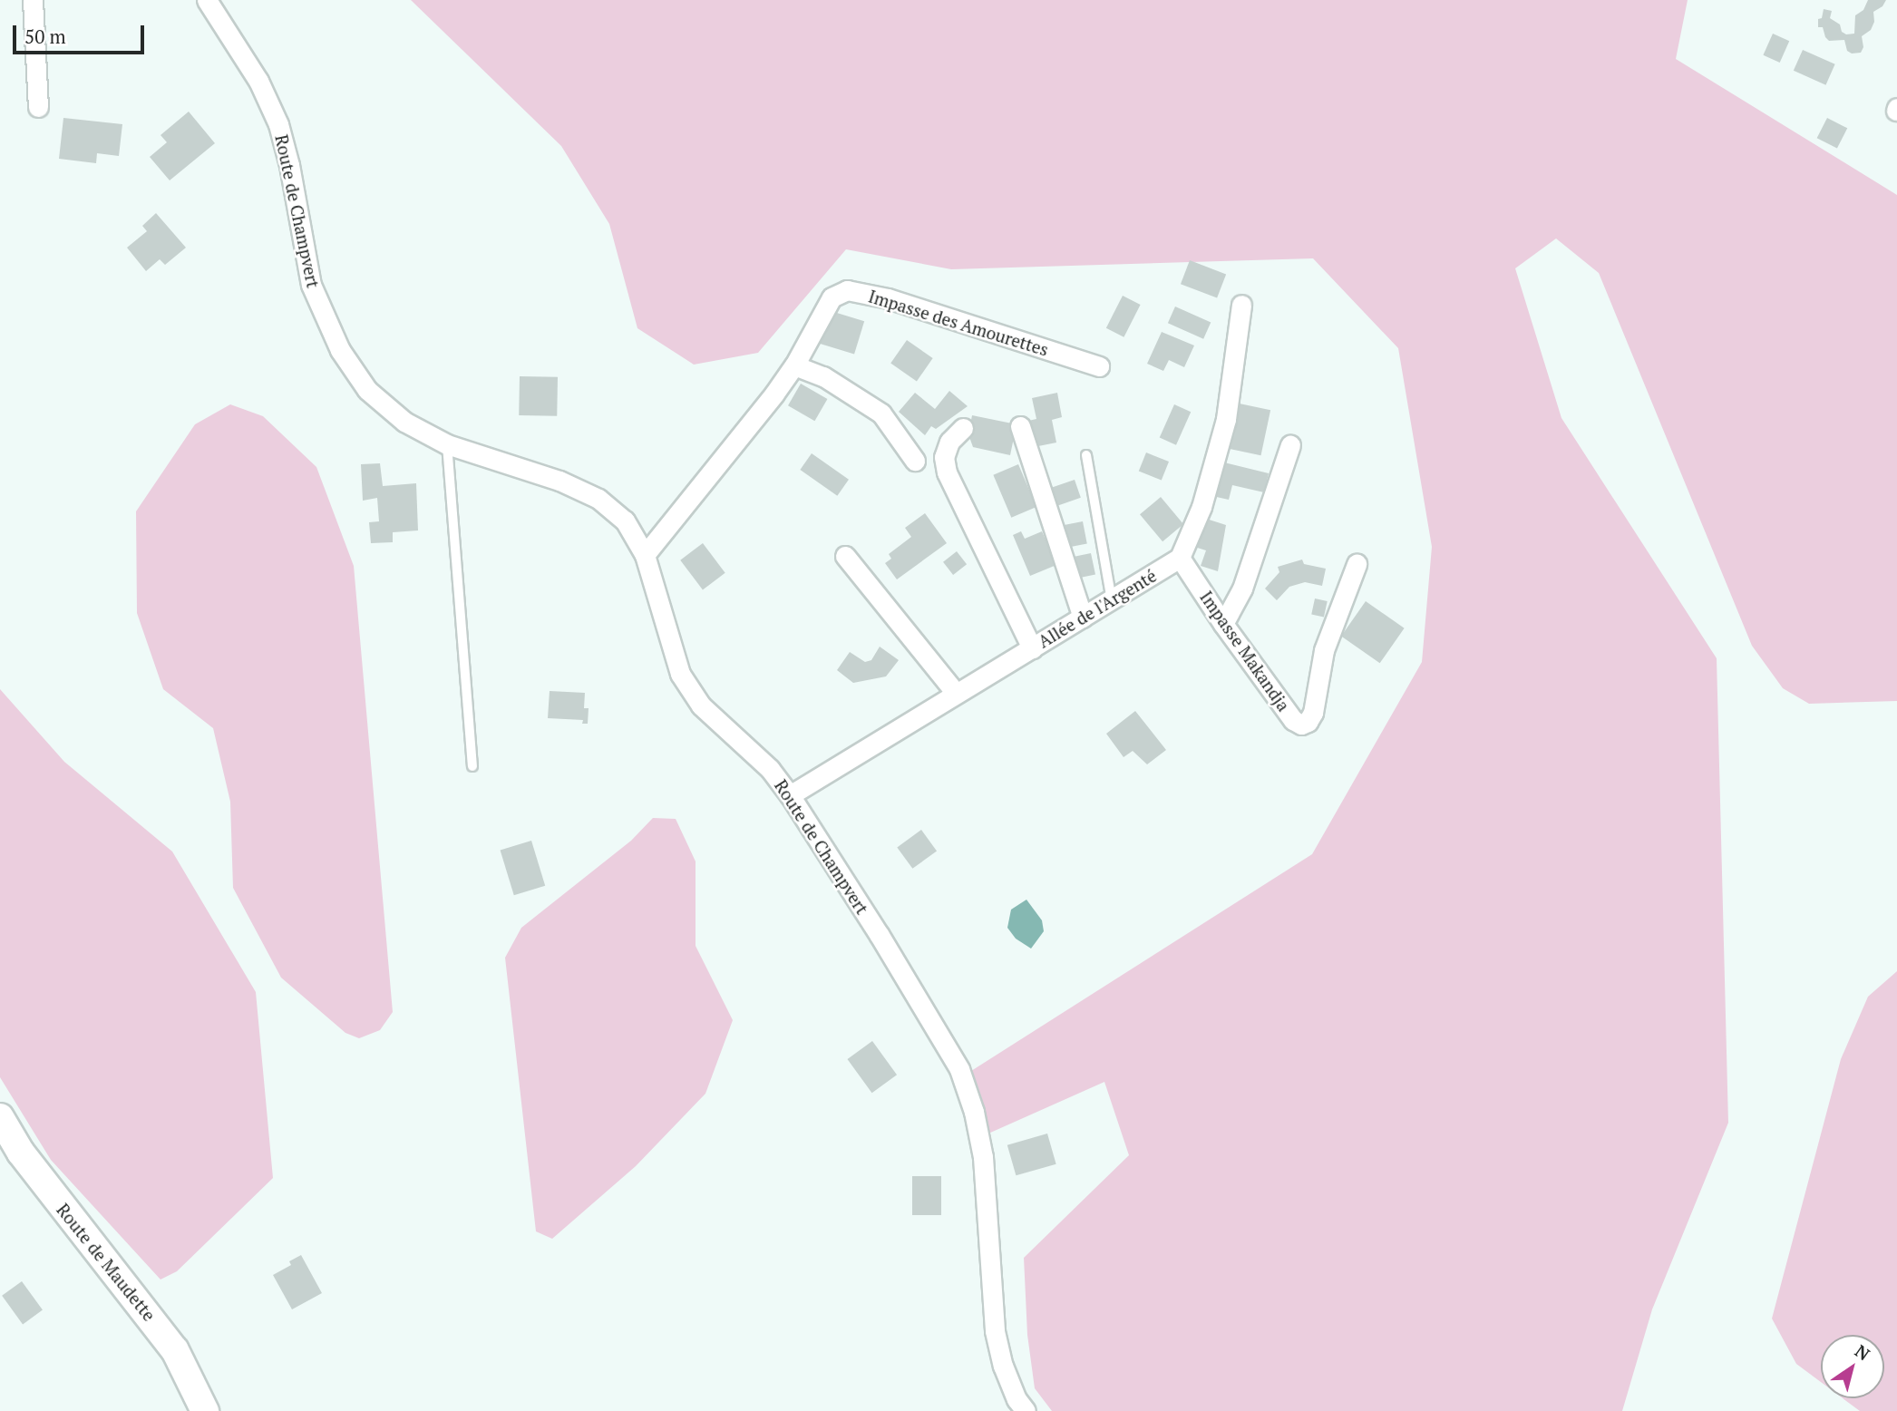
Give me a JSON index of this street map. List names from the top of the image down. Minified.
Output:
{"streets":{"street":["Route de Champvert","Impasse des Amourettes","Allée de l'Argenté","Impasse Makandja","Route de Maudette"]},"crossings":[["Route de Champvert","Impasse des Amourettes"],["Route de Champvert","Allée de l'Argenté"],["Allée de l'Argenté","Impasse Makandja"]],"scale_bar":"50 m","north":"top right"}
